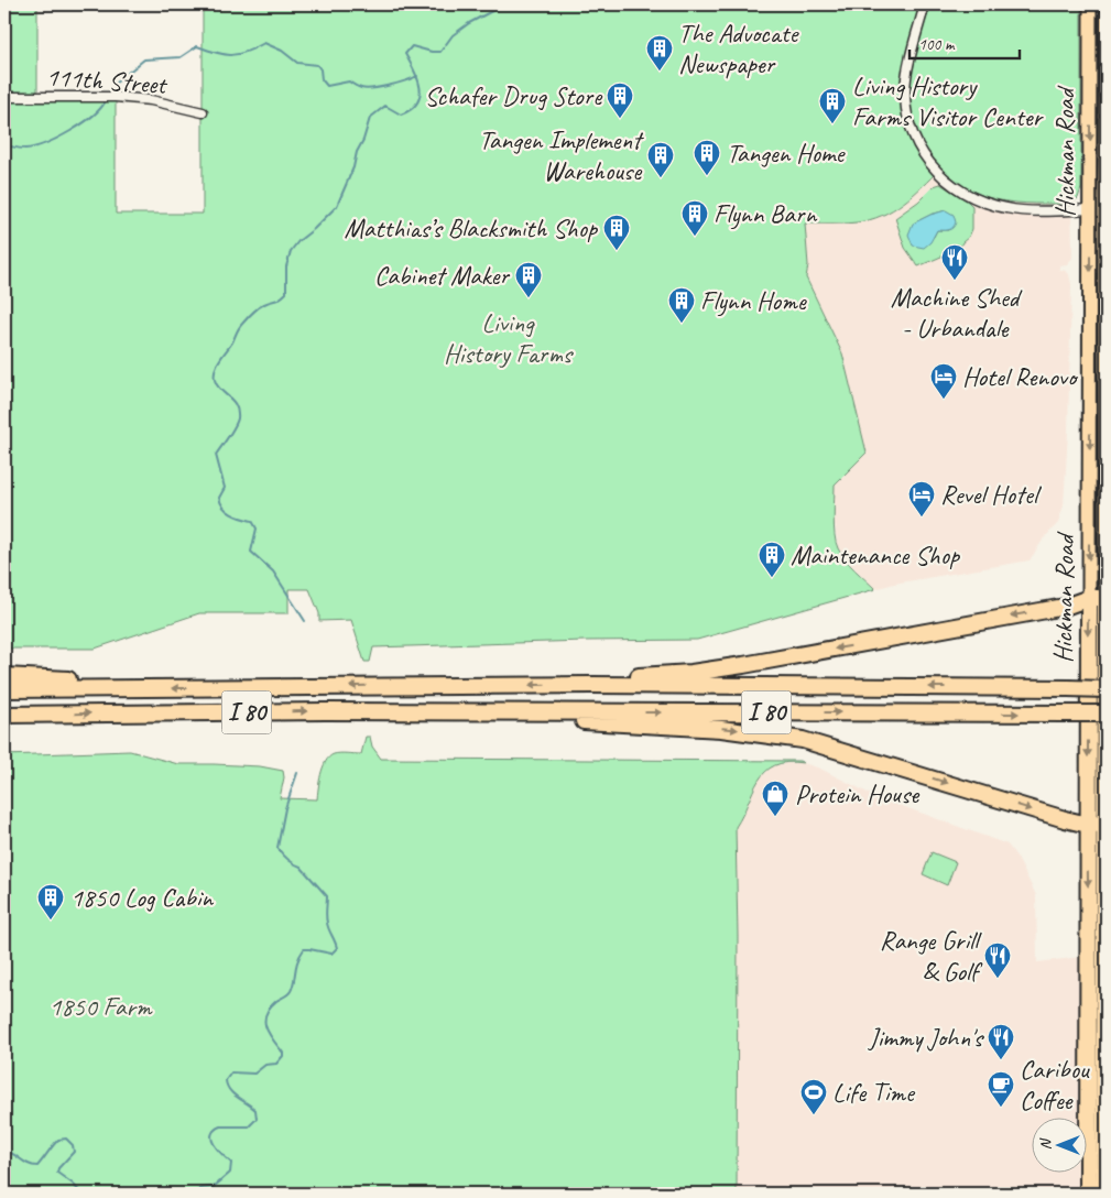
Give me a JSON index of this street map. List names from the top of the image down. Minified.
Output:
{"streets":{"highway":["Hickman Road","I 80"],"street":["111th Street"]},"parks":["Living History Farms","1850 Farm"],"places":{"building":["The Advocate Newspaper","Schafer Drug Store","Living History Farms Visitor Center","Tangen Home","Tangen Implement Warehouse","Flynn Barn","Matthias’s Blacksmith Shop","Cabinet Maker","Flynn Home","Maintenance Shop","1850 Log Cabin"],"restaurant":["Machine Shed - Urbandale","Range Grill & Golf","Jimmy John's"],"hotel":["Hotel Renovo","Revel Hotel"],"shop":["Protein House"],"cafe":["Caribou Coffee"],"sports":["Life Time"]},"scale_bar":"100 m","north":"left"}
